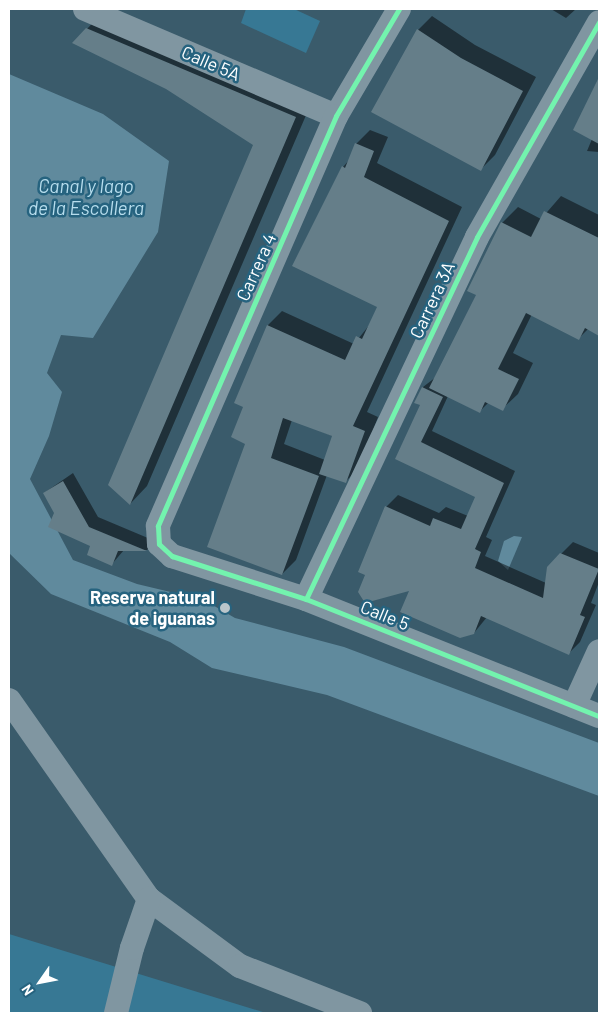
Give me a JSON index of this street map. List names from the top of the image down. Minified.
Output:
{"streets":{"street":["Calle 5A","Carrera 4","Carrera 3A","Calle 5"]},"crossings":[["Calle 5A","Carrera 4"],["Carrera 4","Calle 5"],["Carrera 3A","Calle 5"]],"water":["Canal y lago de la Escollera"],"places":["Reserva natural de iguanas"],"north":"bottom left"}
